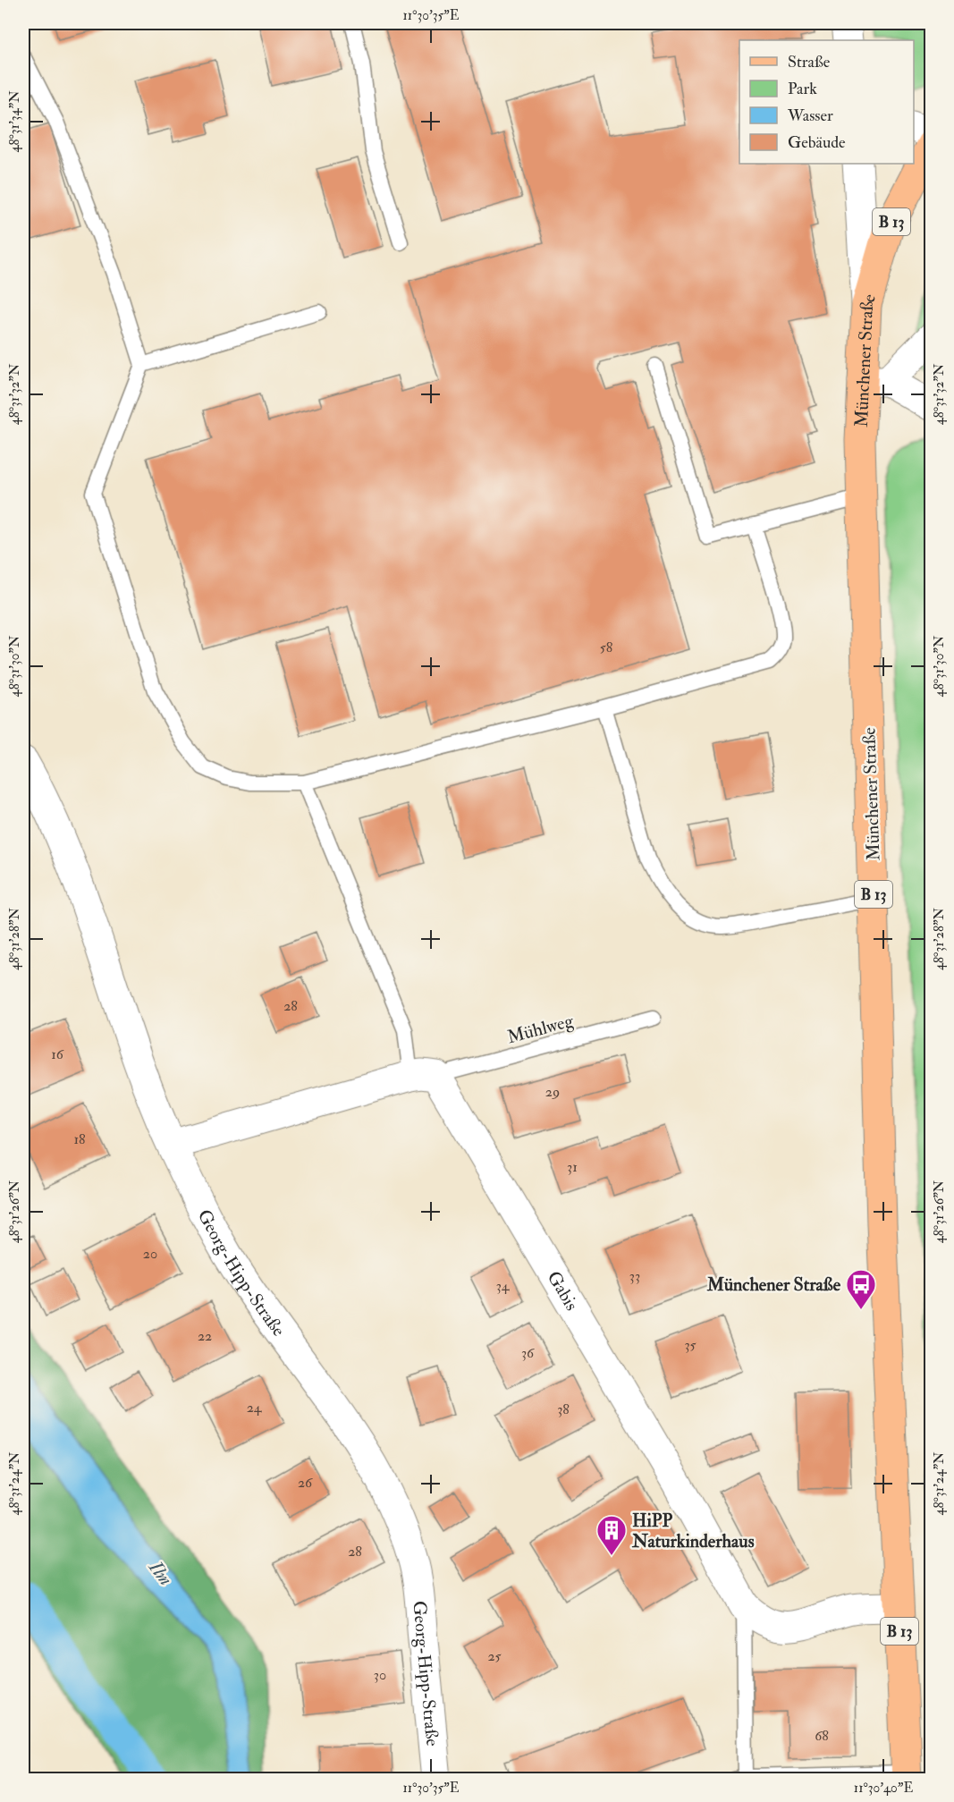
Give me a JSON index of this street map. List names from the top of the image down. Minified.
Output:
{"streets":{"main road":["B 13","Münchener Straße"],"street":["Georg-Hipp-Straße","Gabis"],"lane":["Mühlweg"]},"crossings":[["B 13","Münchener Straße"],["Münchener Straße","Gabis"],["Mühlweg","Gabis"]],"water":["Ilm"],"places":{"bus stop":["Münchener Straße"],"building":["HiPP Naturkinderhaus"]},"house_numbers":["58","28","16","29","18","31","20","33","34","22","35","36","24","38","26","28","25","30","68"],"legend":["Straße","Park","Wasser","Gebäude"],"coordinates":["11°30'35\"E","48°31'34\"N","48°31'32\"N","48°31'30\"N","48°31'28\"N","48°31'26\"N","48°31'24\"N","11°30'40\"E"]}
